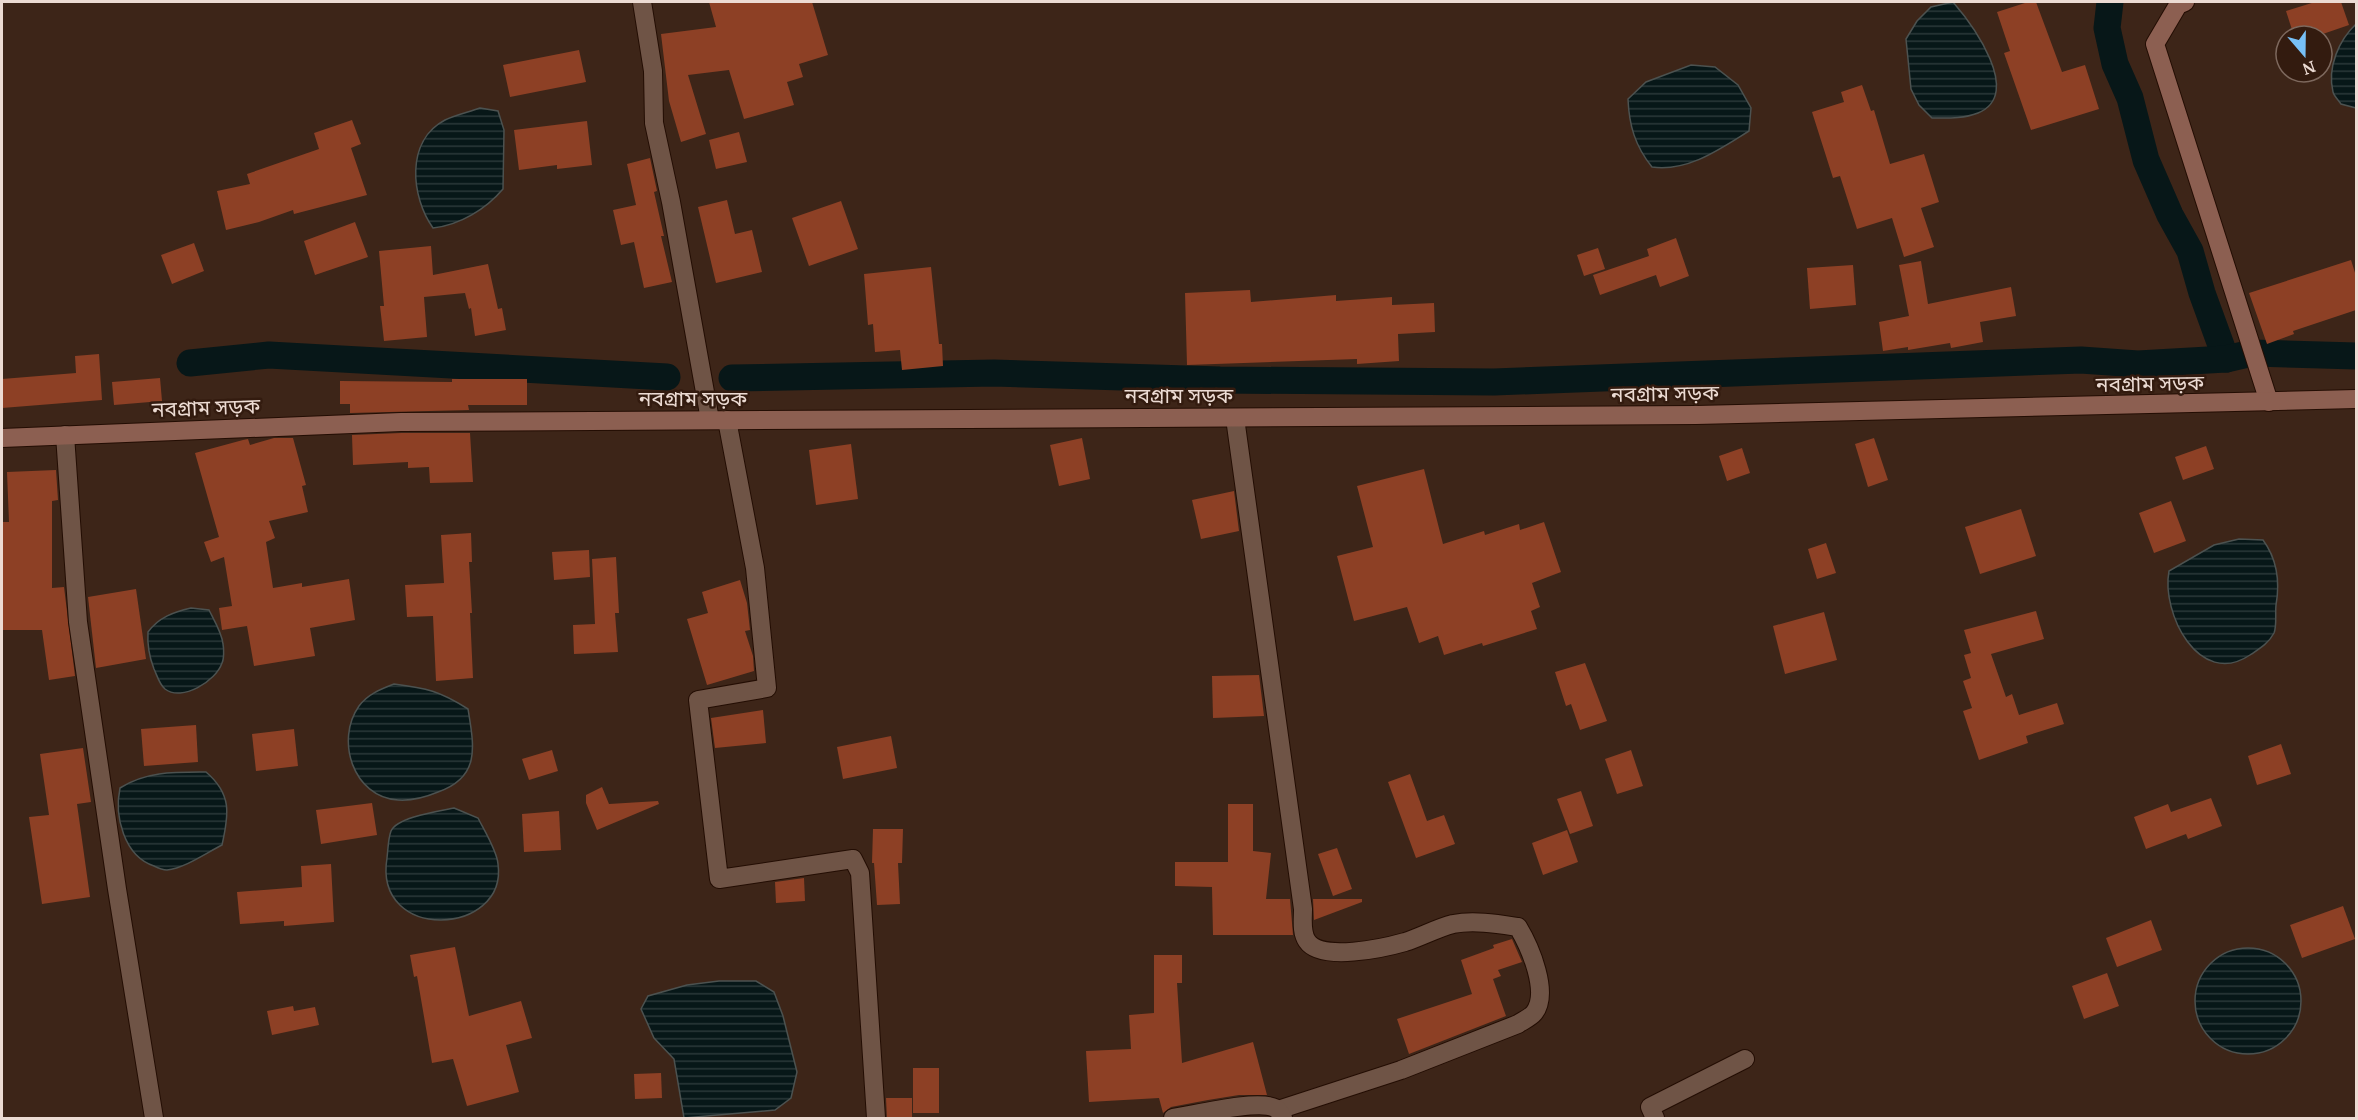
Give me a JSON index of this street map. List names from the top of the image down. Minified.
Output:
{"streets":{"main road":["নবগ্রাম সড়ক"]},"north":"bottom"}
